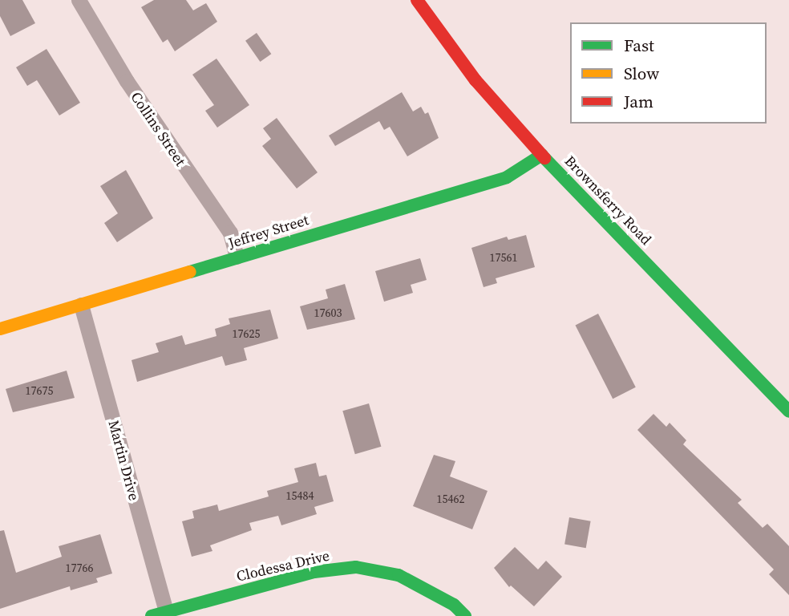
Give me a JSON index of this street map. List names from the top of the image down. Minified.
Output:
{"streets":{"street":["Collins Street","Brownsferry Road","Jeffrey Street","Martin Drive","Clodessa Drive"]},"crossings":[["Collins Street","Jeffrey Street"],["Brownsferry Road","Jeffrey Street"],["Jeffrey Street","Martin Drive"],["Martin Drive","Clodessa Drive"]],"house_numbers":["17561","17603","17625","17675","15484","15462","17766"],"legend":["Fast","Slow","Jam"]}
